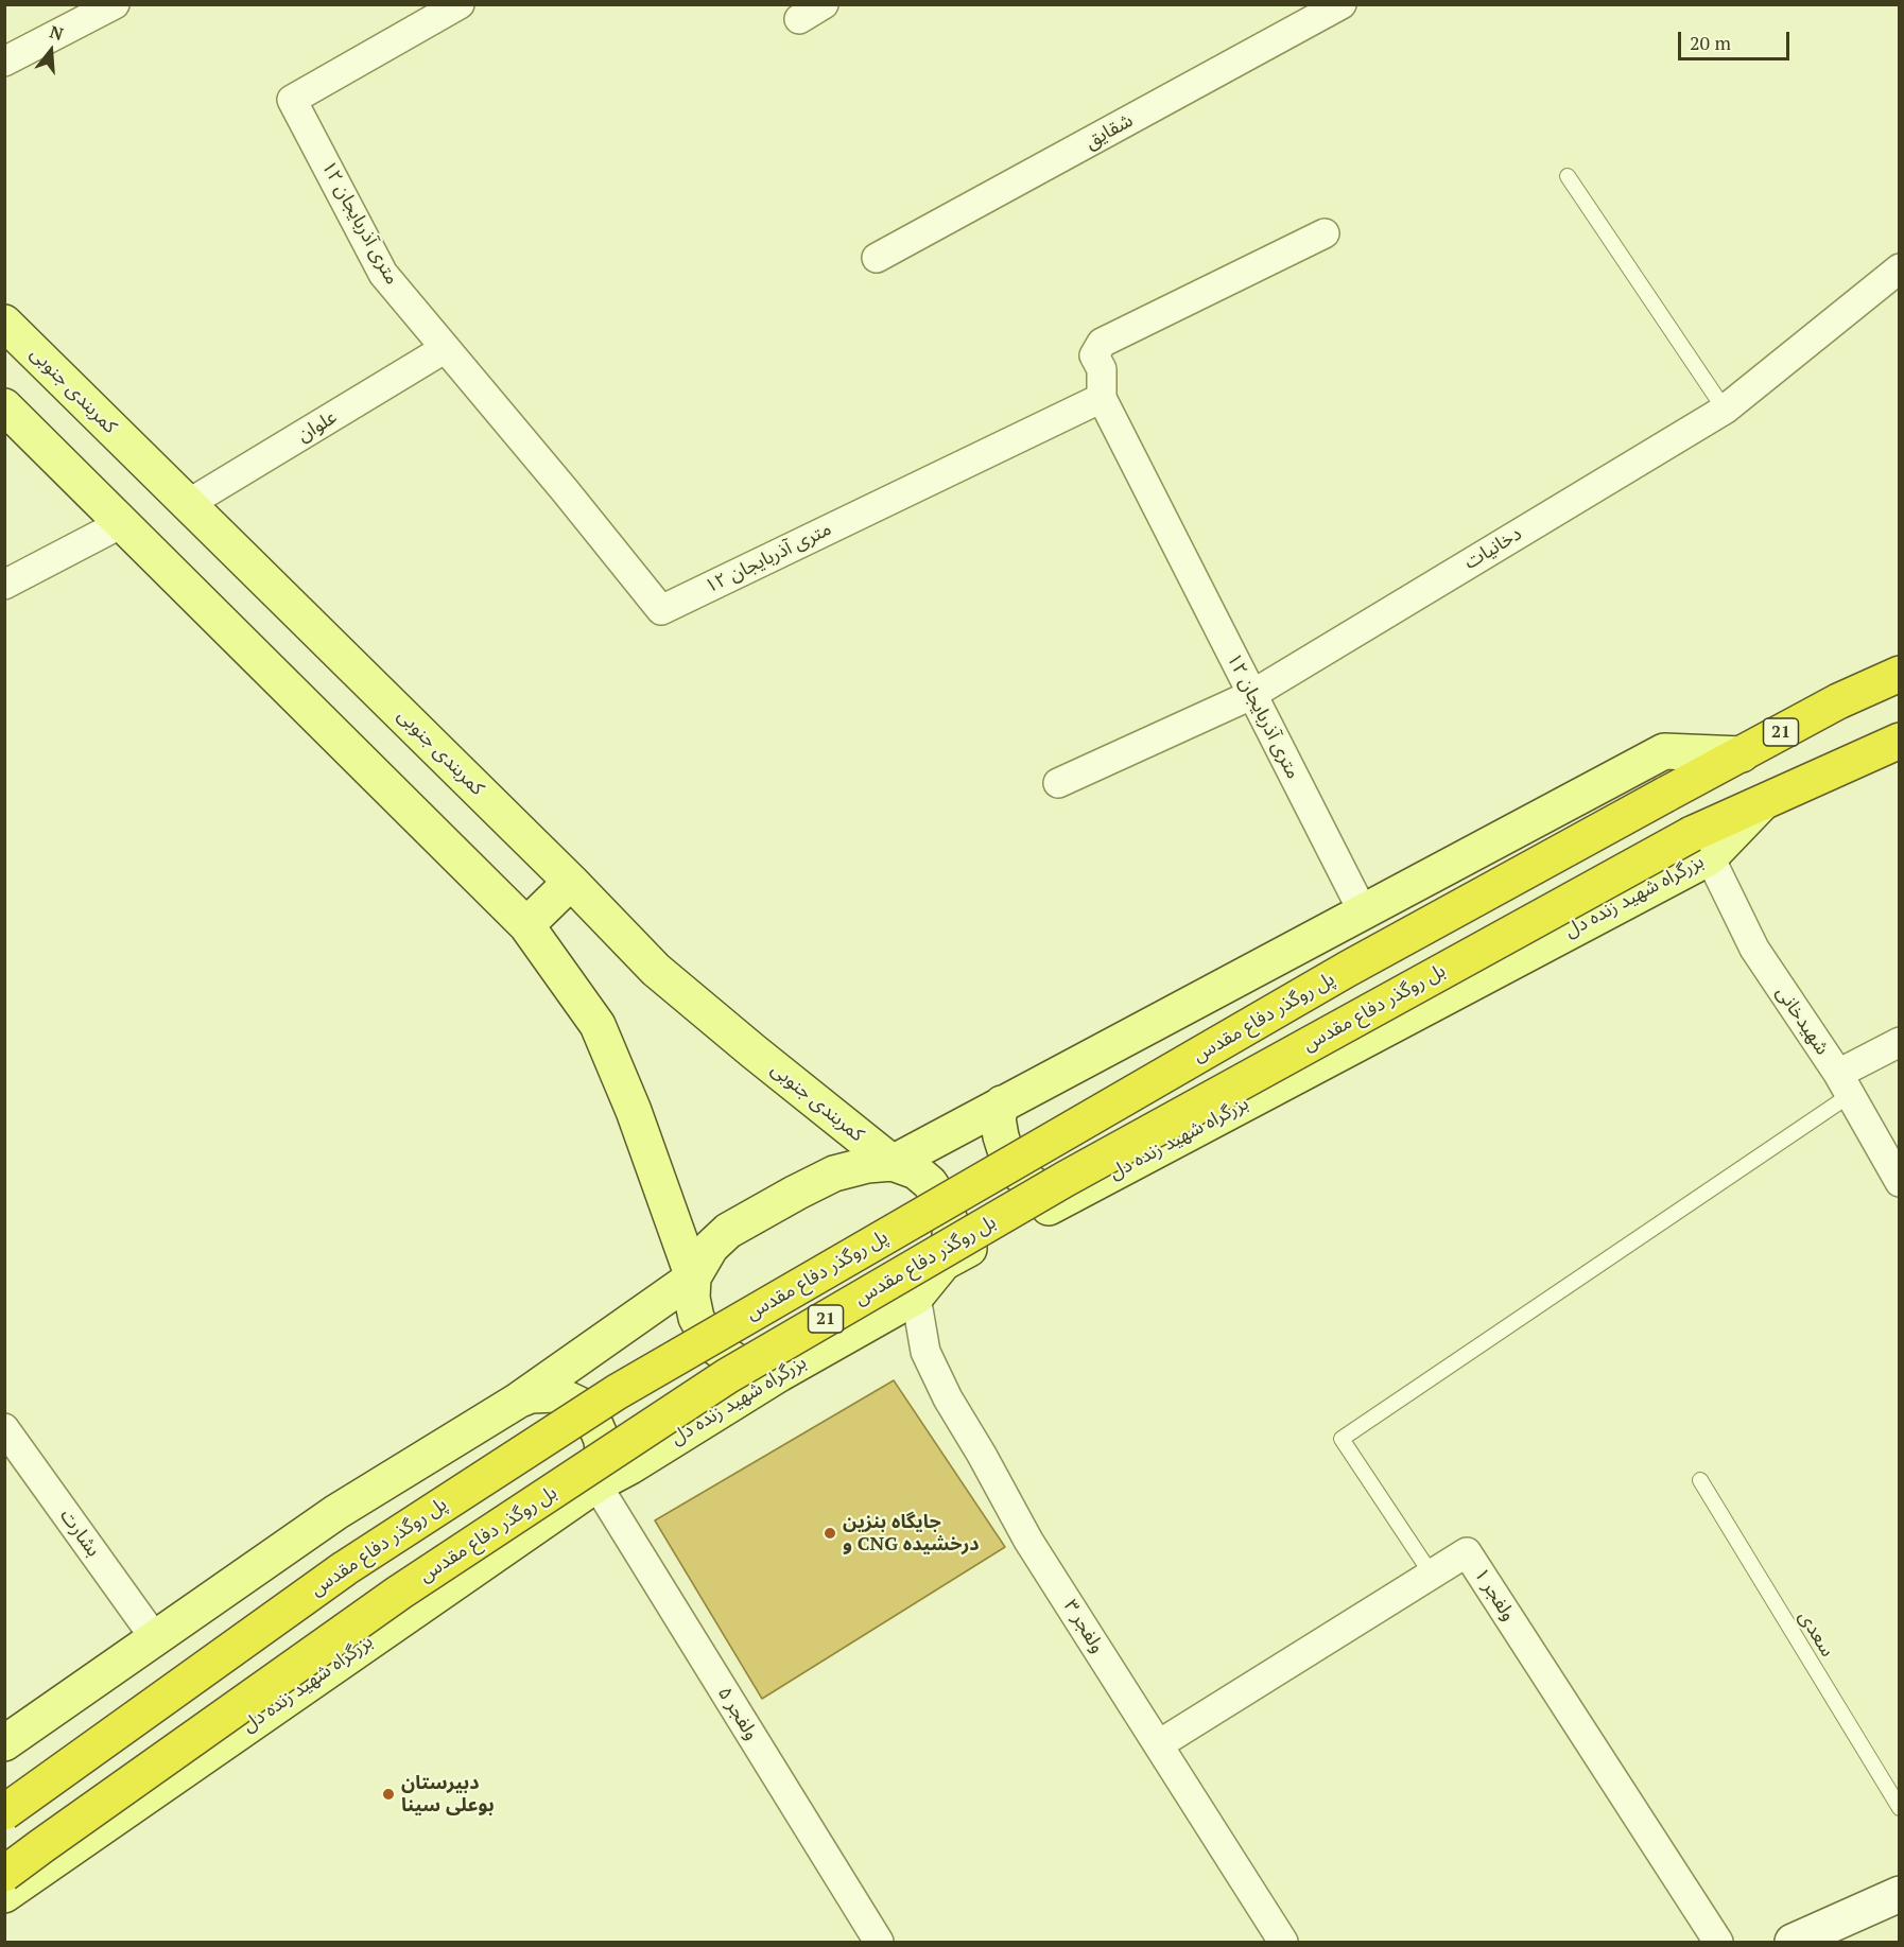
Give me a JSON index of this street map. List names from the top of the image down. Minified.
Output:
{"streets":{"highway":["21","بزرگراه شهید زنده دل","بل روگذر دفاع مقدس","پل روگذر دفاع مقدس"],"main road":["کمربندی جنوبی"],"street":["شقایق","۱۲ متری آذربایجان","علوان","دخانیات","شهیدخانی","بشارت","ولفجر ۱","ولفجر ۳","ولفجر ۵"],"lane":["سعدی"]},"crossings":[["۱۲ متری آذربایجان","علوان"],["۱۲ متری آذربایجان","دخانیات"],["کمربندی جنوبی","علوان"],["کمربندی جنوبی","بزرگراه شهید زنده دل"],["21","پل روگذر دفاع مقدس"],["بزرگراه شهید زنده دل","بل روگذر دفاع مقدس"],["بزرگراه شهید زنده دل","شهیدخانی"],["بزرگراه شهید زنده دل","ولفجر ۳"],["بزرگراه شهید زنده دل","ولفجر ۵"],["بل روگذر دفاع مقدس","شهیدخانی"],["ولفجر ۱","ولفجر ۳"]],"places":["جایگاه بنزین و CNG درخشیده","دبیرستان بوعلی سینا"],"scale_bar":"20 m","north":"top"}
